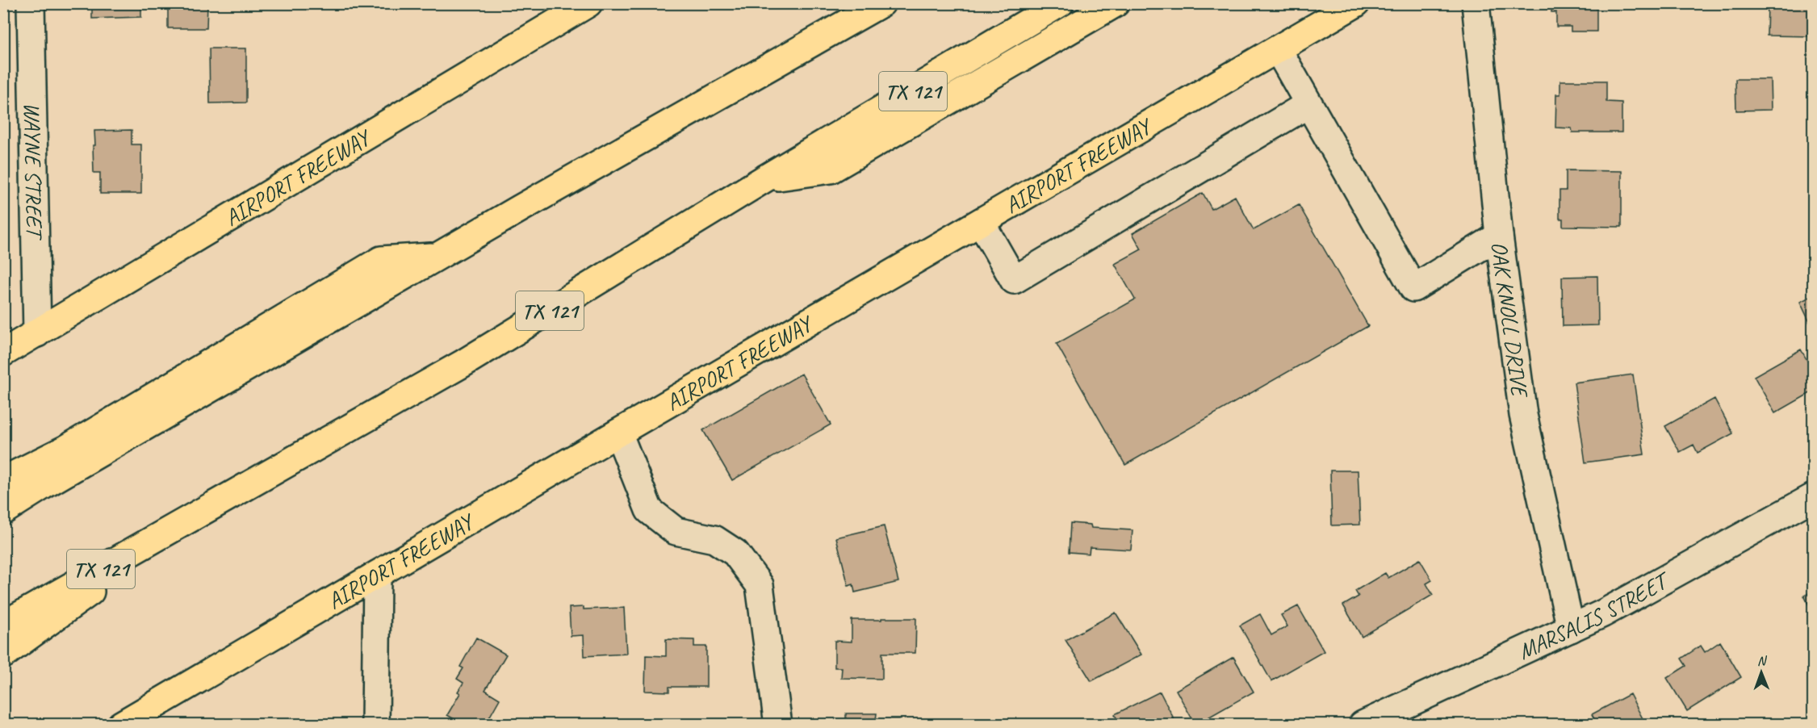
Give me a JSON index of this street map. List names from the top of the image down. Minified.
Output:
{"streets":{"main road":["TX 121","AIRPORT FREEWAY"],"street":["WAYNE STREET","OAK KNOLL DRIVE","MARSALIS STREET"]},"crossings":[["AIRPORT FREEWAY","WAYNE STREET"],["OAK KNOLL DRIVE","MARSALIS STREET"]],"north":"top"}
